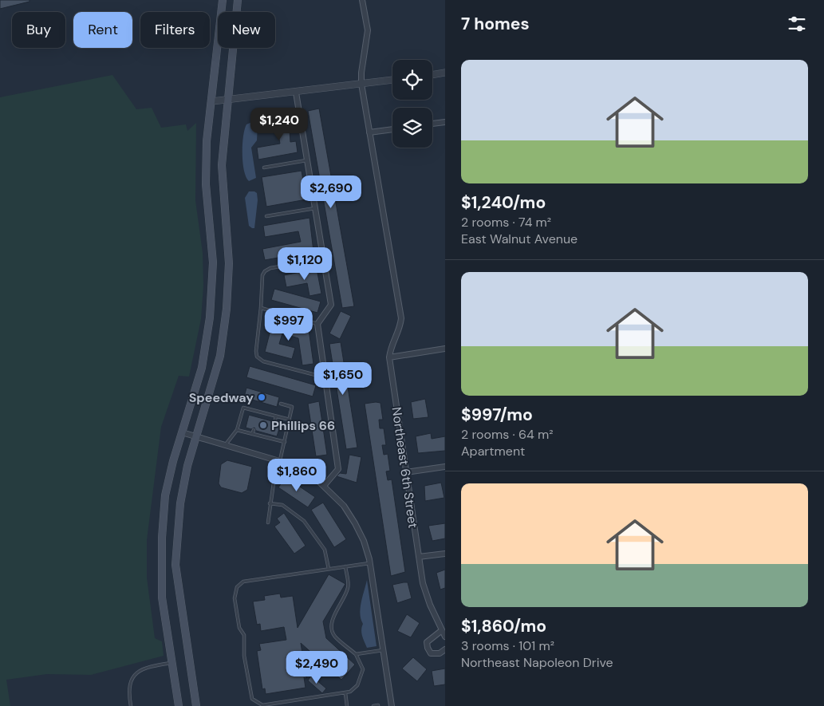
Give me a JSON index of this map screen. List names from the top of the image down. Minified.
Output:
{"streets":{"street":["Northeast 6th Street"]},"places":["Speedway","Phillips 66"],"page":{"heading":"7 homes","chip":["Buy","Rent","Filters","New"],"list":[{"name":"$1,240/mo","note":"2 rooms · 74 m² · East Walnut Avenue"},{"name":"$997/mo","note":"2 rooms · 64 m² · Apartment"},{"name":"$1,860/mo","note":"3 rooms · 101 m² · Northeast Napoleon Drive"}],"price":["$1,240","$2,690","$1,120","$997","$1,650","$1,860","$2,490"]}}
